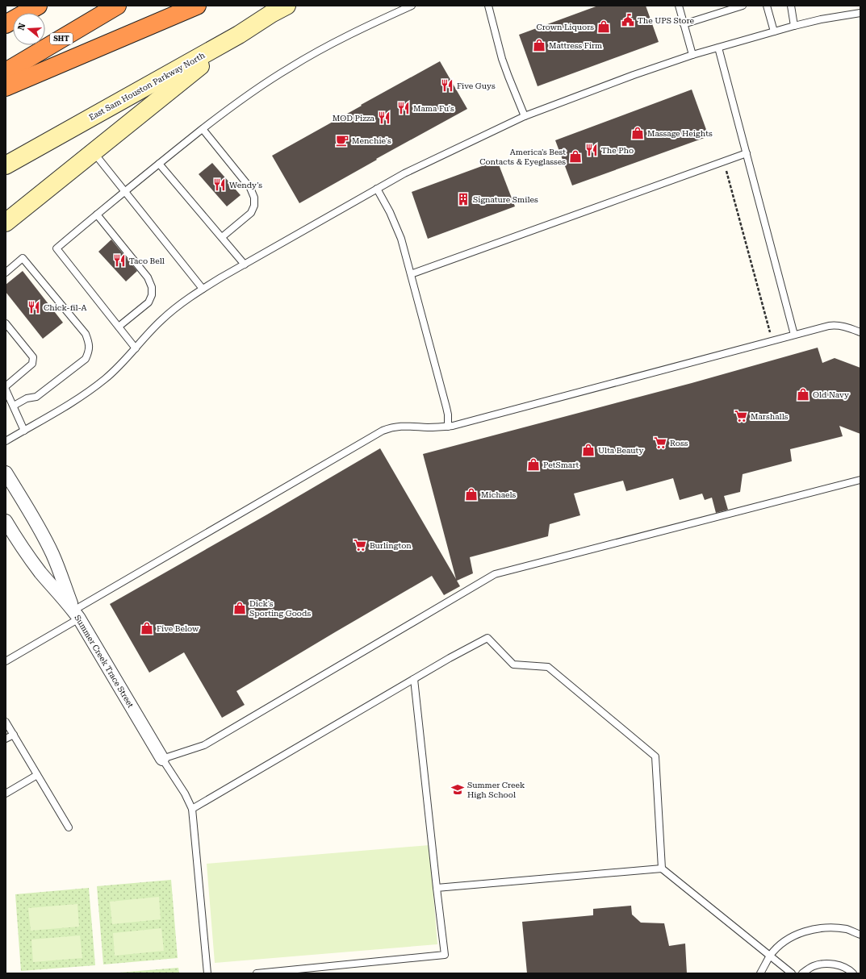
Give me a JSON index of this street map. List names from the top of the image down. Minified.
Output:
{"streets":{"highway":["SHT"],"main road":["East Sam Houston Parkway North"],"street":["Summer Creek Trace Street"]},"places":{"public building":["The UPS Store"],"shop":["Crown Liquors","Mattress Firm","Massage Heights","America's Best Contacts & Eyeglasses","Old Navy","Ulta Beauty","PetSmart","Michaels","Dick's Sporting Goods","Five Below"],"restaurant":["Five Guys","Mama Fu's","MOD Pizza","The Pho","Wendy's","Taco Bell","Chick-fil-A"],"cafe":["Menchie's"],"building":["Signature Smiles"],"supermarket":["Marshalls","Ross","Burlington"],"school or university":["Summer Creek High School"]},"north":"left"}
